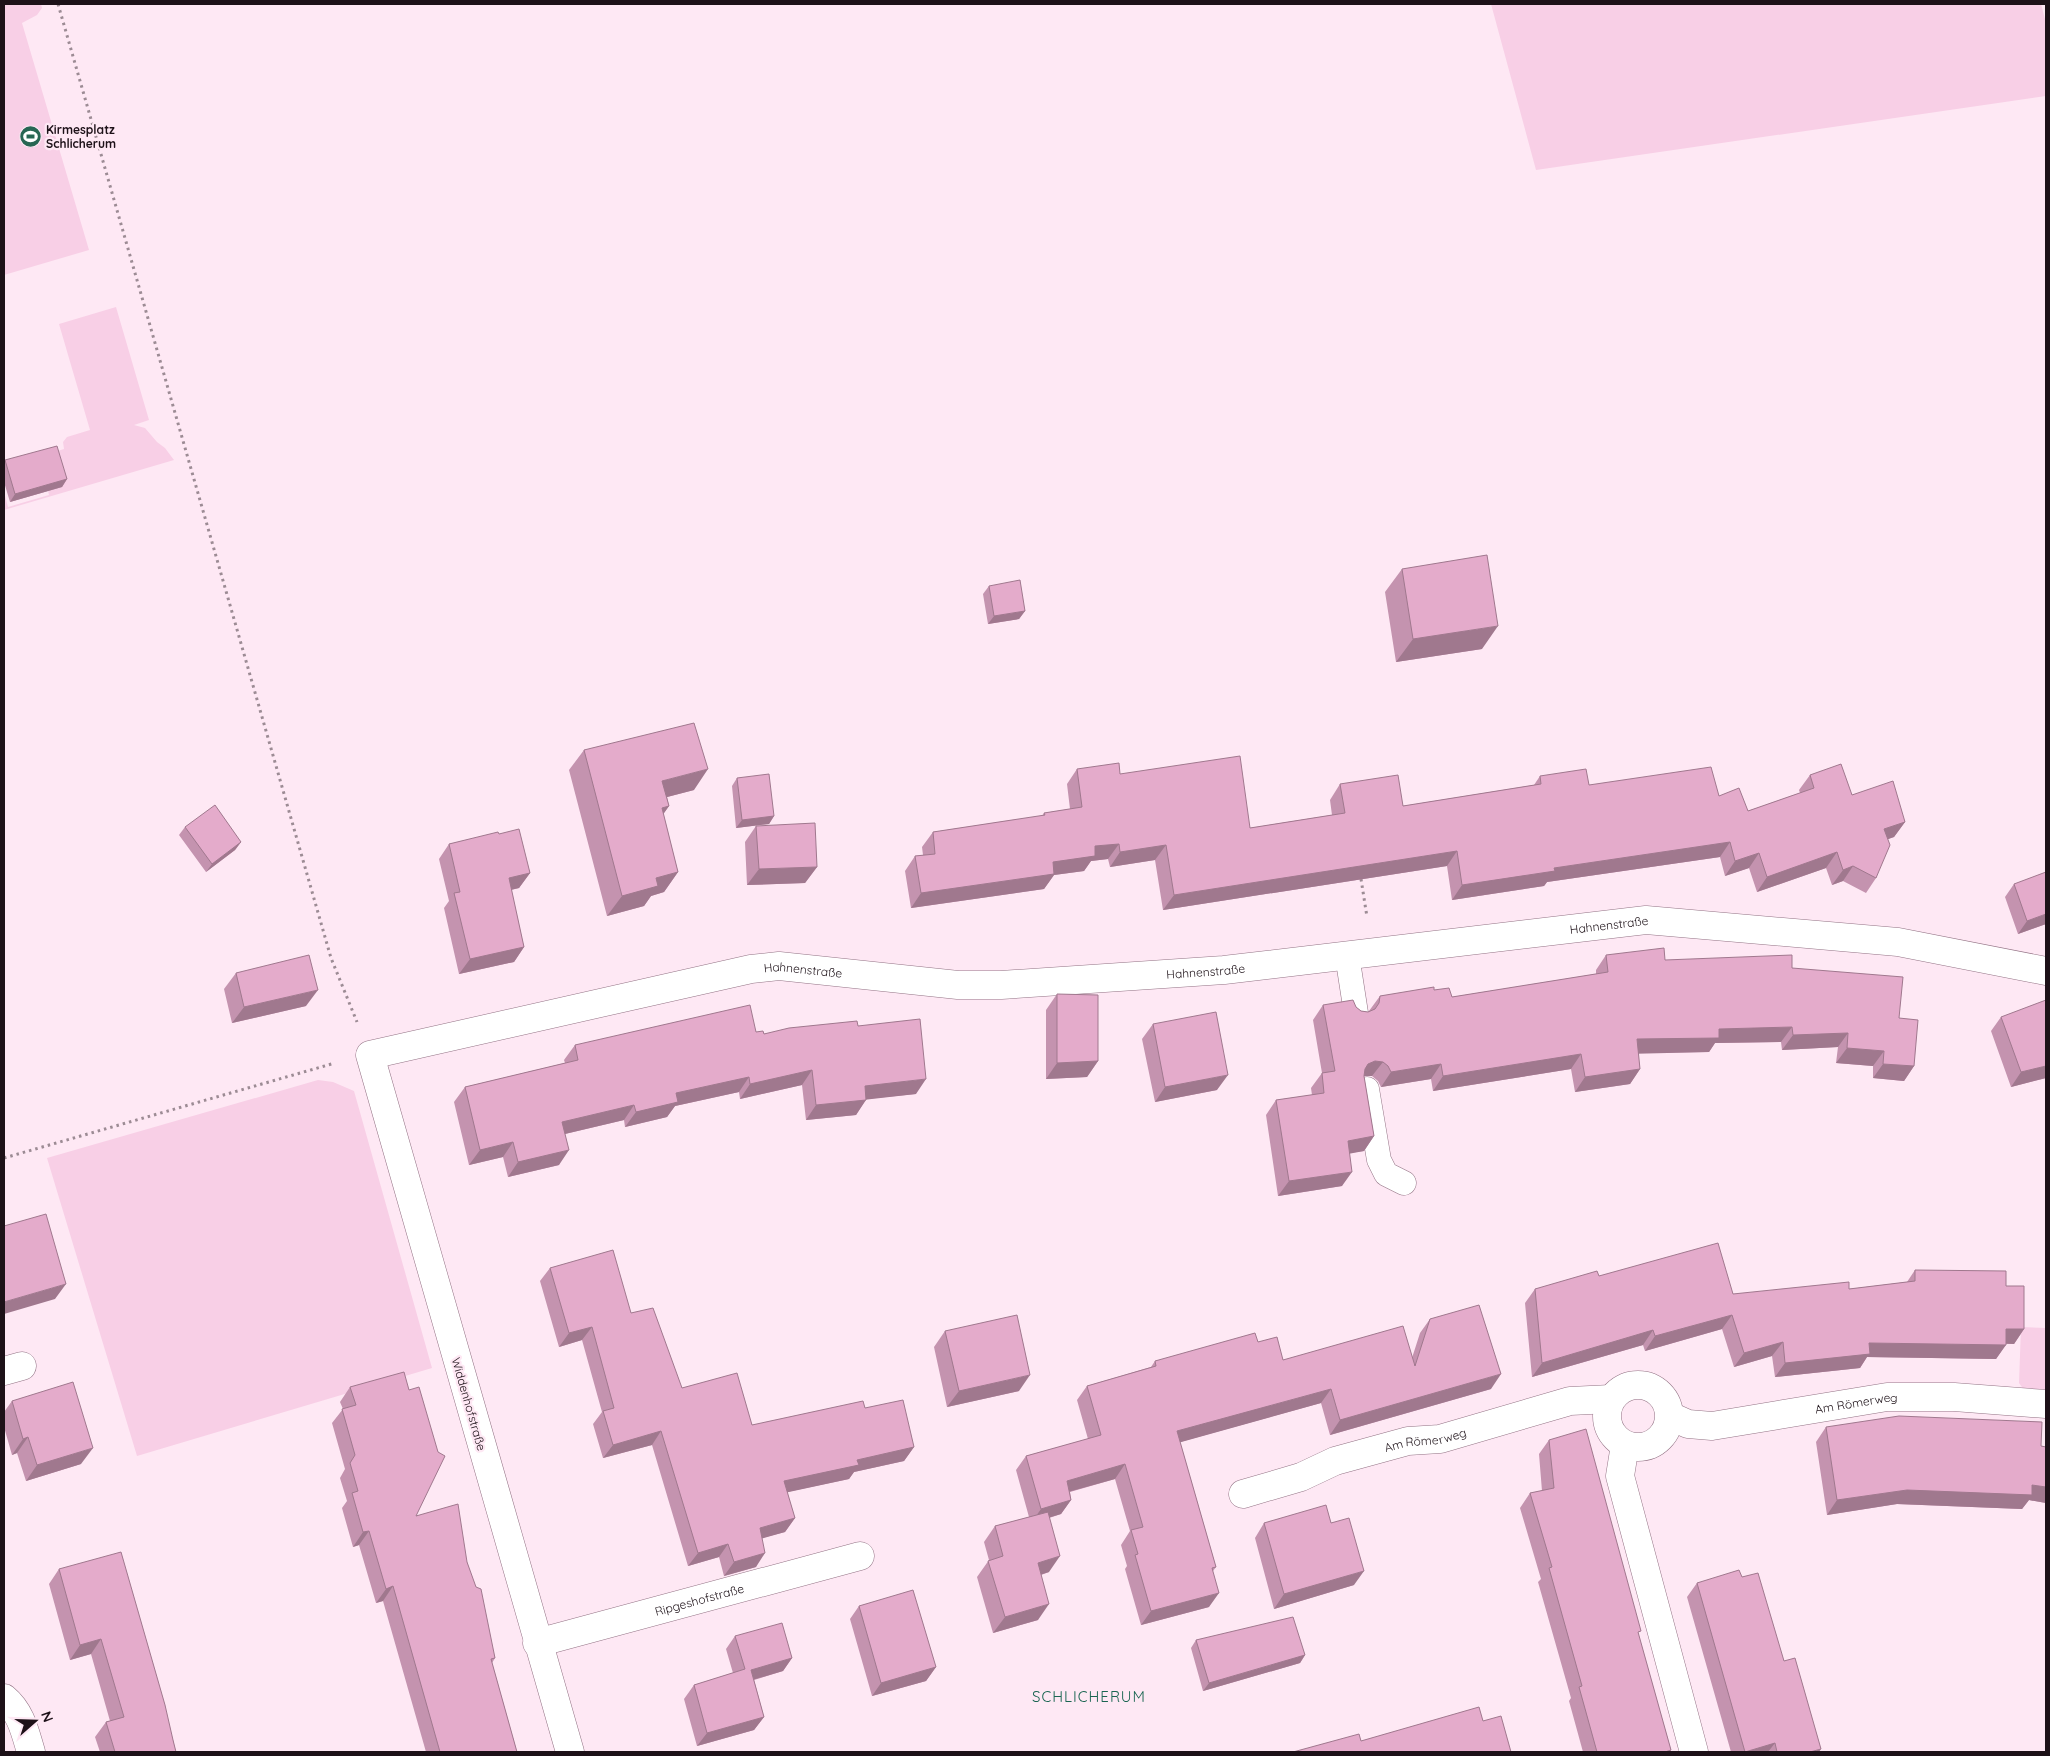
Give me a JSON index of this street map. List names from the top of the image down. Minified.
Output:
{"streets":{"street":["Hahnenstraße","Am Römerweg","Widdenhofstraße","Ripgeshofstraße"]},"crossings":[["Hahnenstraße","Widdenhofstraße"],["Widdenhofstraße","Ripgeshofstraße"]],"districts":["SCHLICHERUM"],"places":{"sports":["Kirmesplatz Schlicherum"]},"north":"right"}
